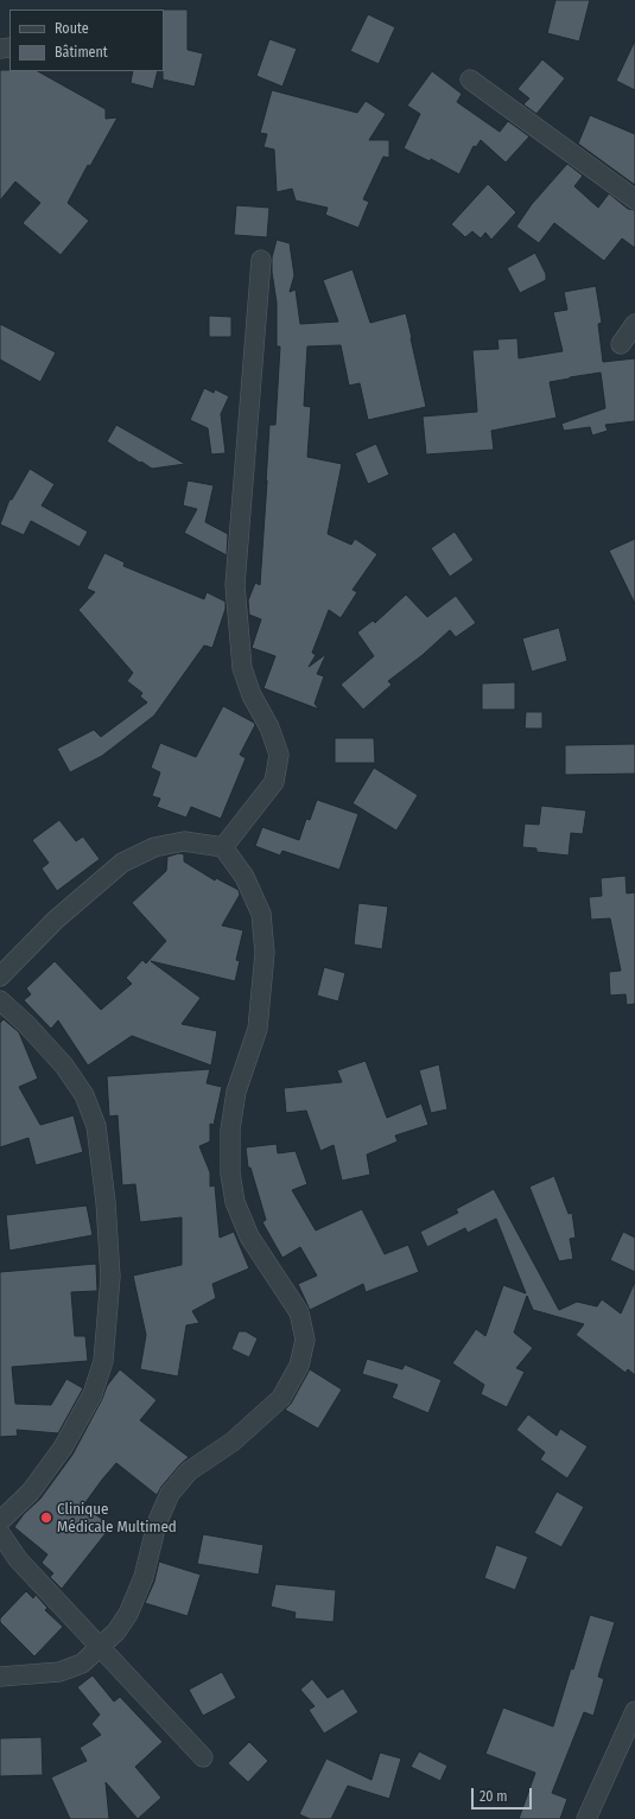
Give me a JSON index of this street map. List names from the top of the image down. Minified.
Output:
{"places":["Clinique Médicale Multimed"],"legend":["Route","Bâtiment"],"scale_bar":"20 m"}
